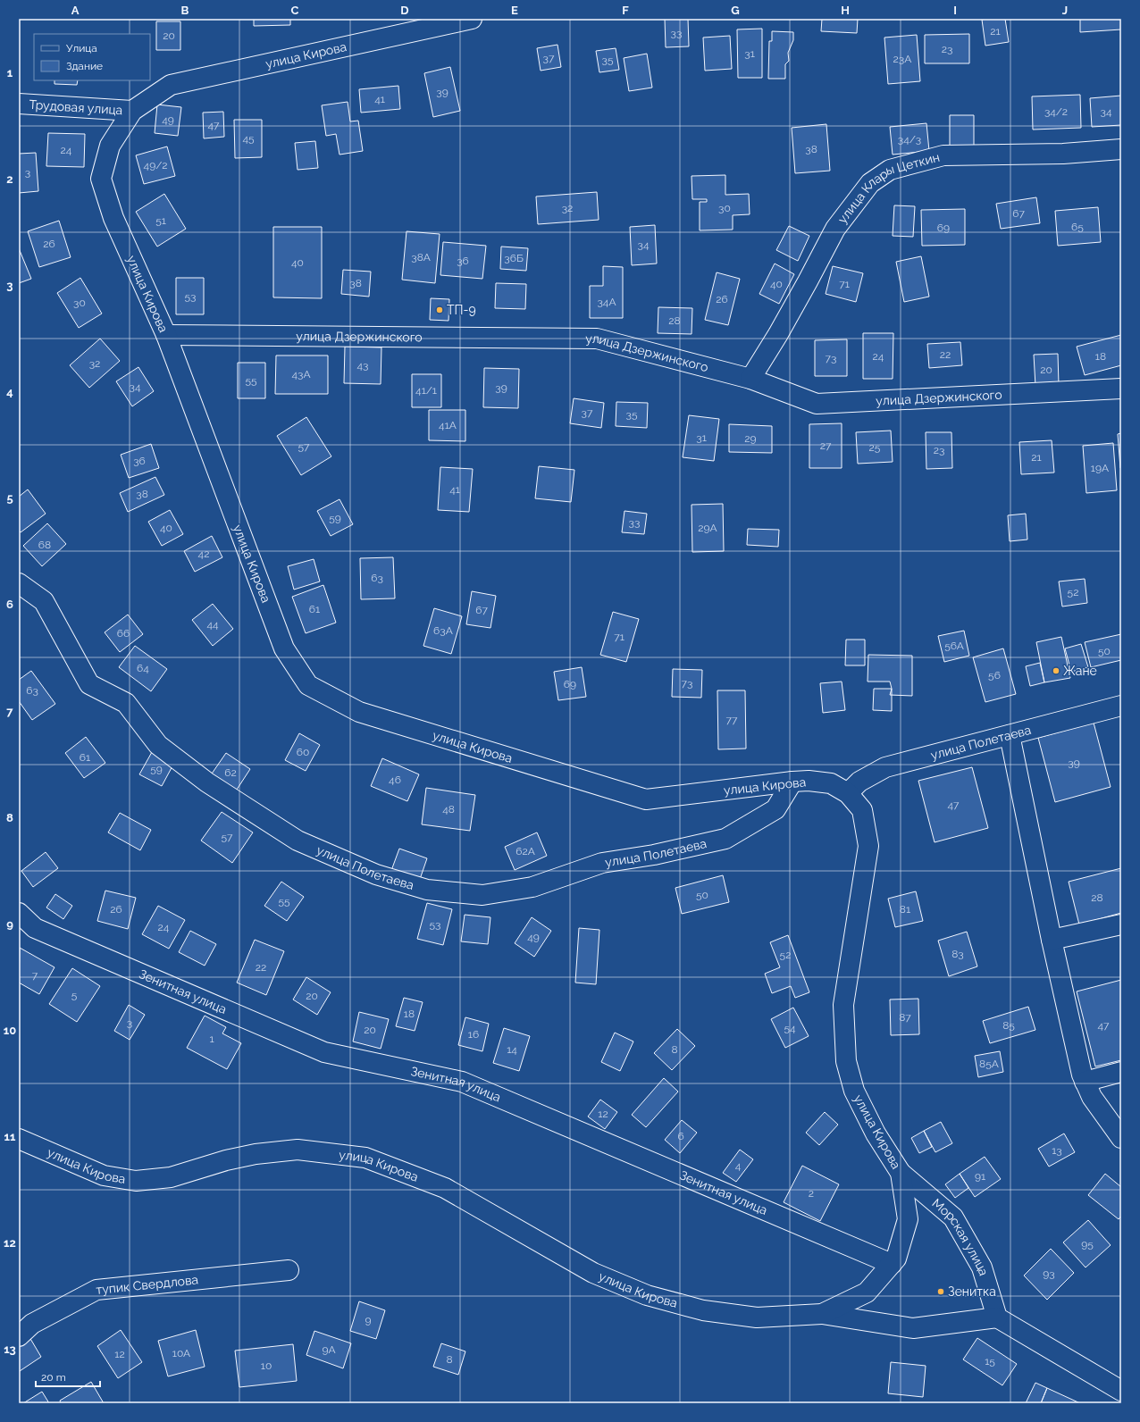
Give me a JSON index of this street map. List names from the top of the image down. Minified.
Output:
{"streets":{"street":["улица Кирова","Трудовая улица","улица Клары Цеткин","улица Дзержинского","улица Полетаева","Зенитная улица","Морская улица","тупик Свердлова"]},"crossings":[["улица Кирова","Трудовая улица"],["улица Кирова","улица Дзержинского"],["улица Кирова","улица Полетаева"],["улица Кирова","Зенитная улица"],["улица Кирова","Морская улица"],["улица Клары Цеткин","улица Дзержинского"]],"places":["ТП-9","Жане","Зенитка"],"house_numbers":["21","33","20","23","31","37","23А","35","39","41","34/2","34","49","47","45","34/3","38","24","49/2","3","32","30","67","51","65","69","26","34","38А","36Б","36","40","38","40","71","53","26","34А","30","28","22","24","18","73","32","43","20","43А","55","34","39","41/1","37","35","41А","31","29","27","57","25","23","21","36","19А","41","38","59","33","40","29А","68","42","63","52","61","67","44","63А","66","71","56А","50","64","56","73","69","63","77","60","61","39","59","62","46","47","48","57","62А","50","28","55","26","81","53","24","49","83","52","22","7","5","20","18","87","3","85","47","54","20","16","1","14","8","85А","12","6","13","4","91","2","95","93","9","9А","10А","12","8","15","10"],"legend":["Улица","Здание"],"scale_bar":"20 m","grid":{"columns":["A","B","C","D","E","F","G","H","I","J"],"rows":["1","2","3","4","5","6","7","8","9","10","11","12","13"]}}
